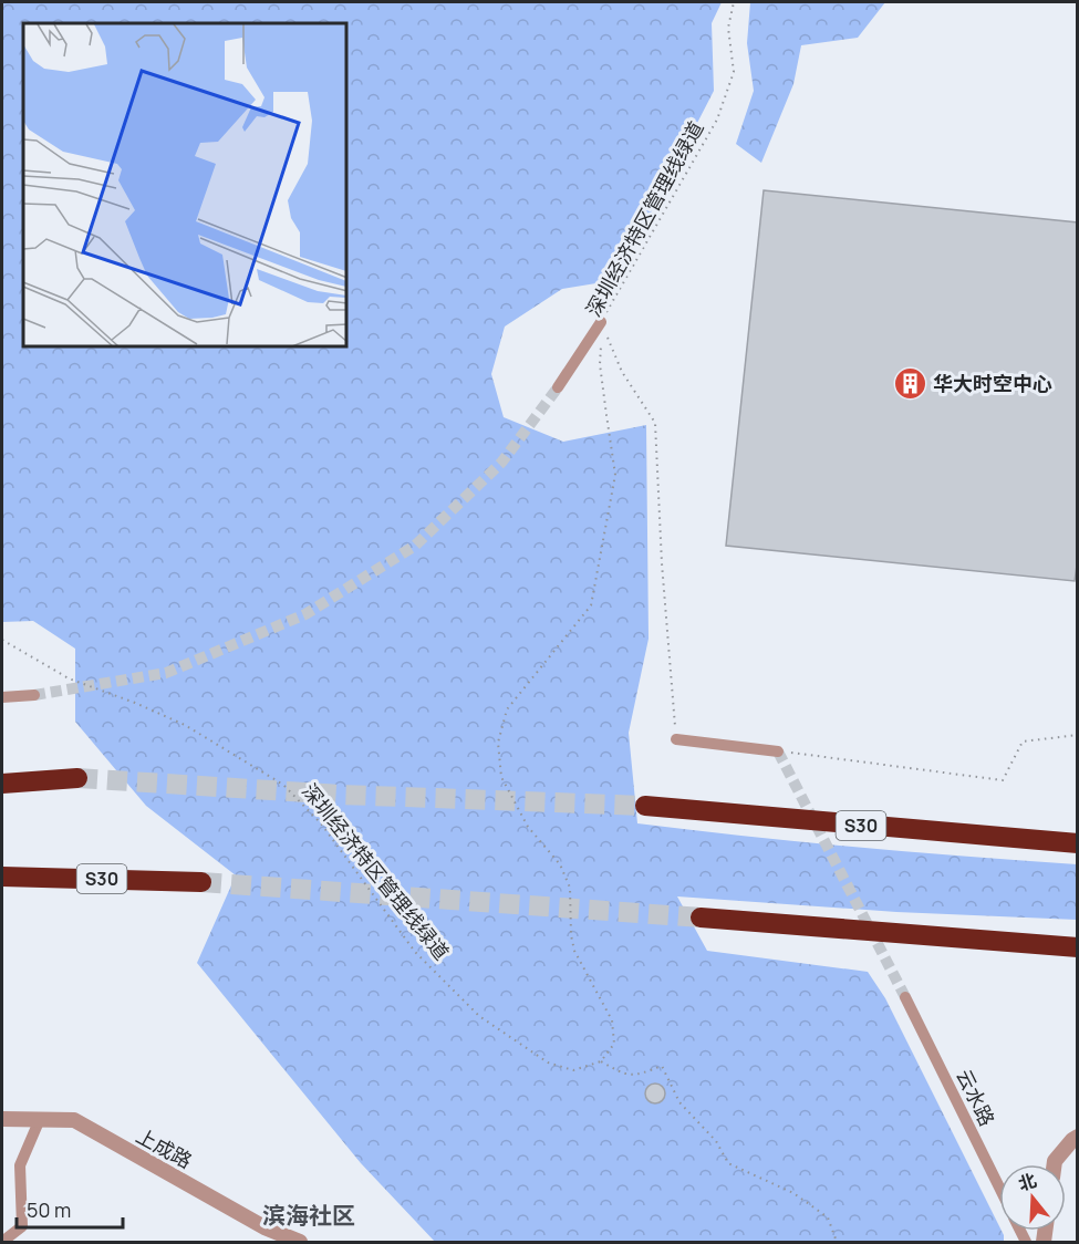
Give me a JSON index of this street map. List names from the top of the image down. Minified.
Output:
{"streets":{"highway":["S30"],"street":["云水路","上成路"],"path":["深圳经济特区管理线绿道"]},"districts":["滨海社区"],"places":{"building":["华大时空中心"]},"scale_bar":"50 m","north":"top"}
